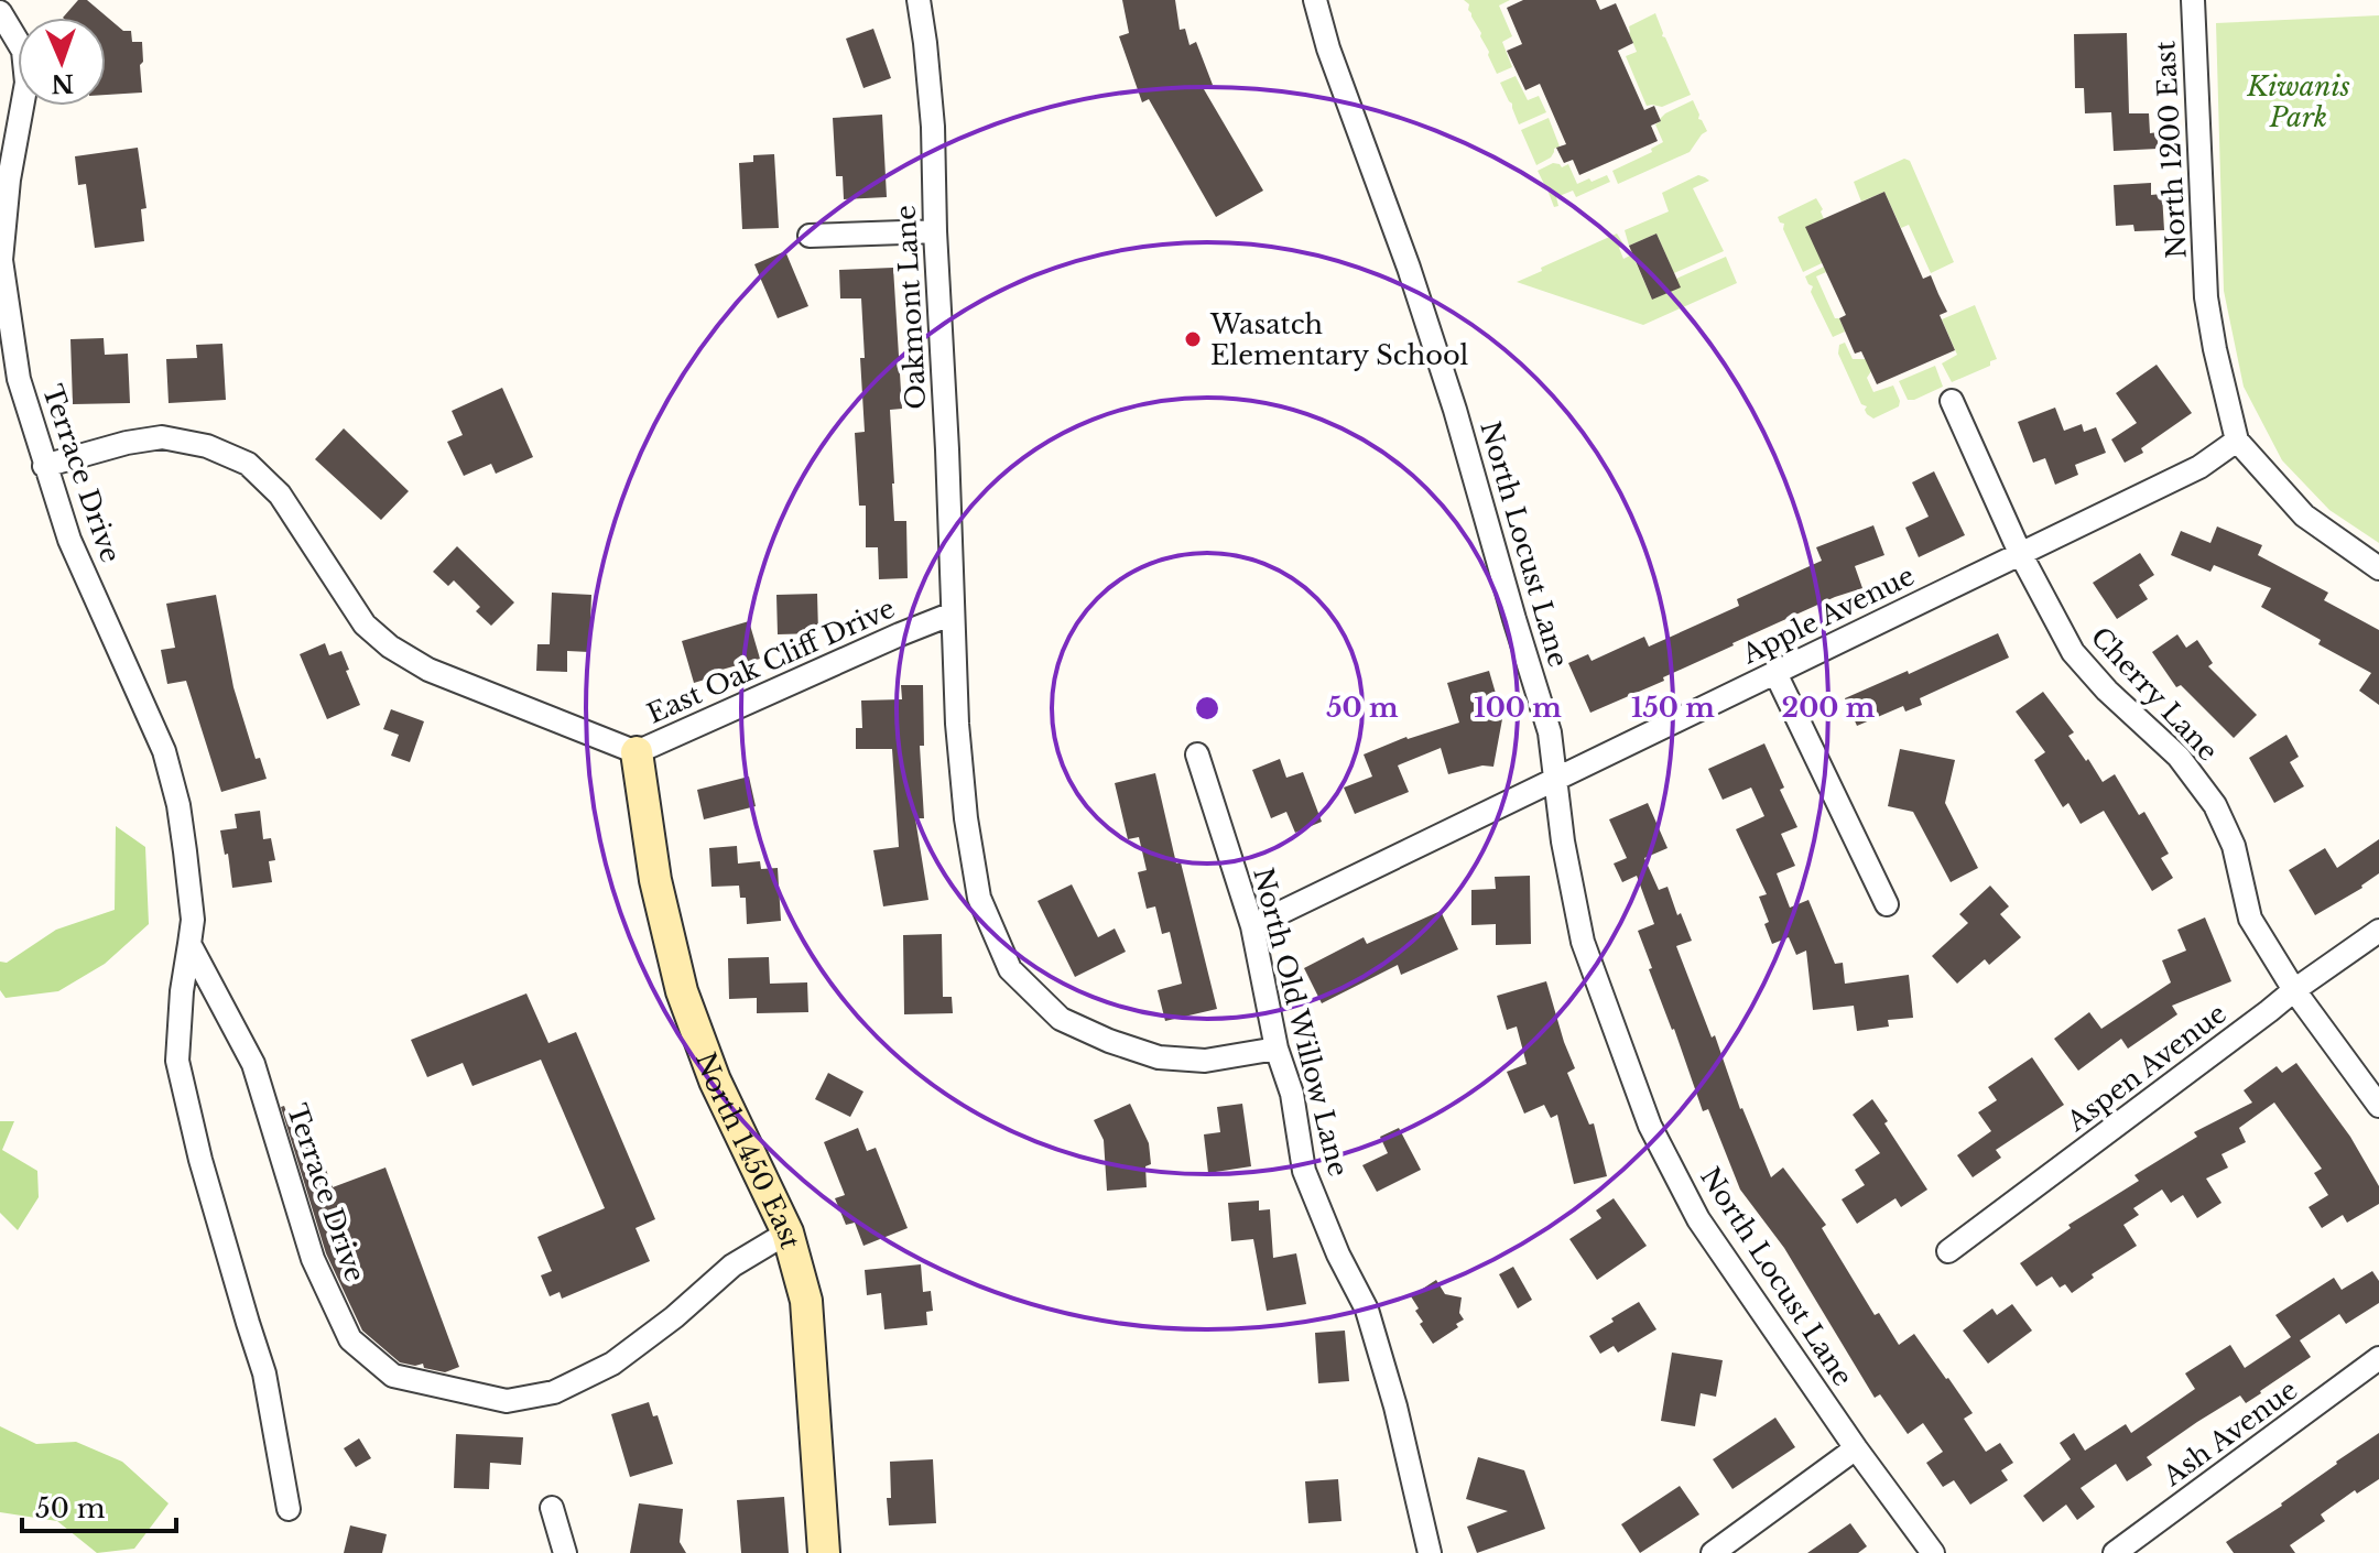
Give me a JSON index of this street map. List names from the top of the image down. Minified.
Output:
{"streets":{"street":["North 1200 East","Oakmont Lane","Terrace Drive","North Locust Lane","Apple Avenue","East Oak Cliff Drive","Cherry Lane","North Old Willow Lane","Aspen Avenue","North 1450 East","Ash Avenue"]},"crossings":[["North 1200 East","Apple Avenue"],["Oakmont Lane","East Oak Cliff Drive"],["Oakmont Lane","North Old Willow Lane"],["Terrace Drive","East Oak Cliff Drive"],["Terrace Drive","North 1450 East"],["North Locust Lane","Apple Avenue"],["Apple Avenue","Cherry Lane"],["Apple Avenue","North Old Willow Lane"],["East Oak Cliff Drive","North 1450 East"],["Cherry Lane","Aspen Avenue"]],"parks":["Kiwanis Park"],"places":["Wasatch Elementary School"],"scale_bar":"50 m","north":"bottom","rings":["50 m","100 m","150 m","200 m"]}
